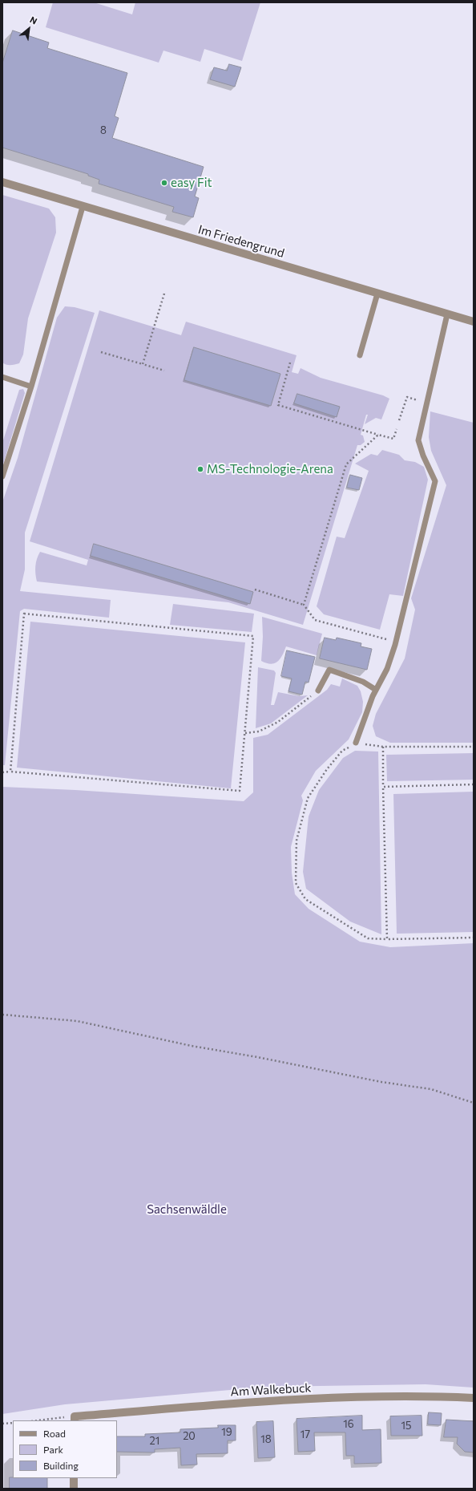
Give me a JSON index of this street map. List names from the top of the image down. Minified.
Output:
{"streets":{"street":["Im Friedengrund","Am Walkebuck"]},"parks":["Sachsenwäldle"],"places":["easy Fit","MS-Technologie-Arena"],"house_numbers":["8","16","15","19","17","20","18","21"],"legend":["Road","Park","Building"],"north":"top right"}
